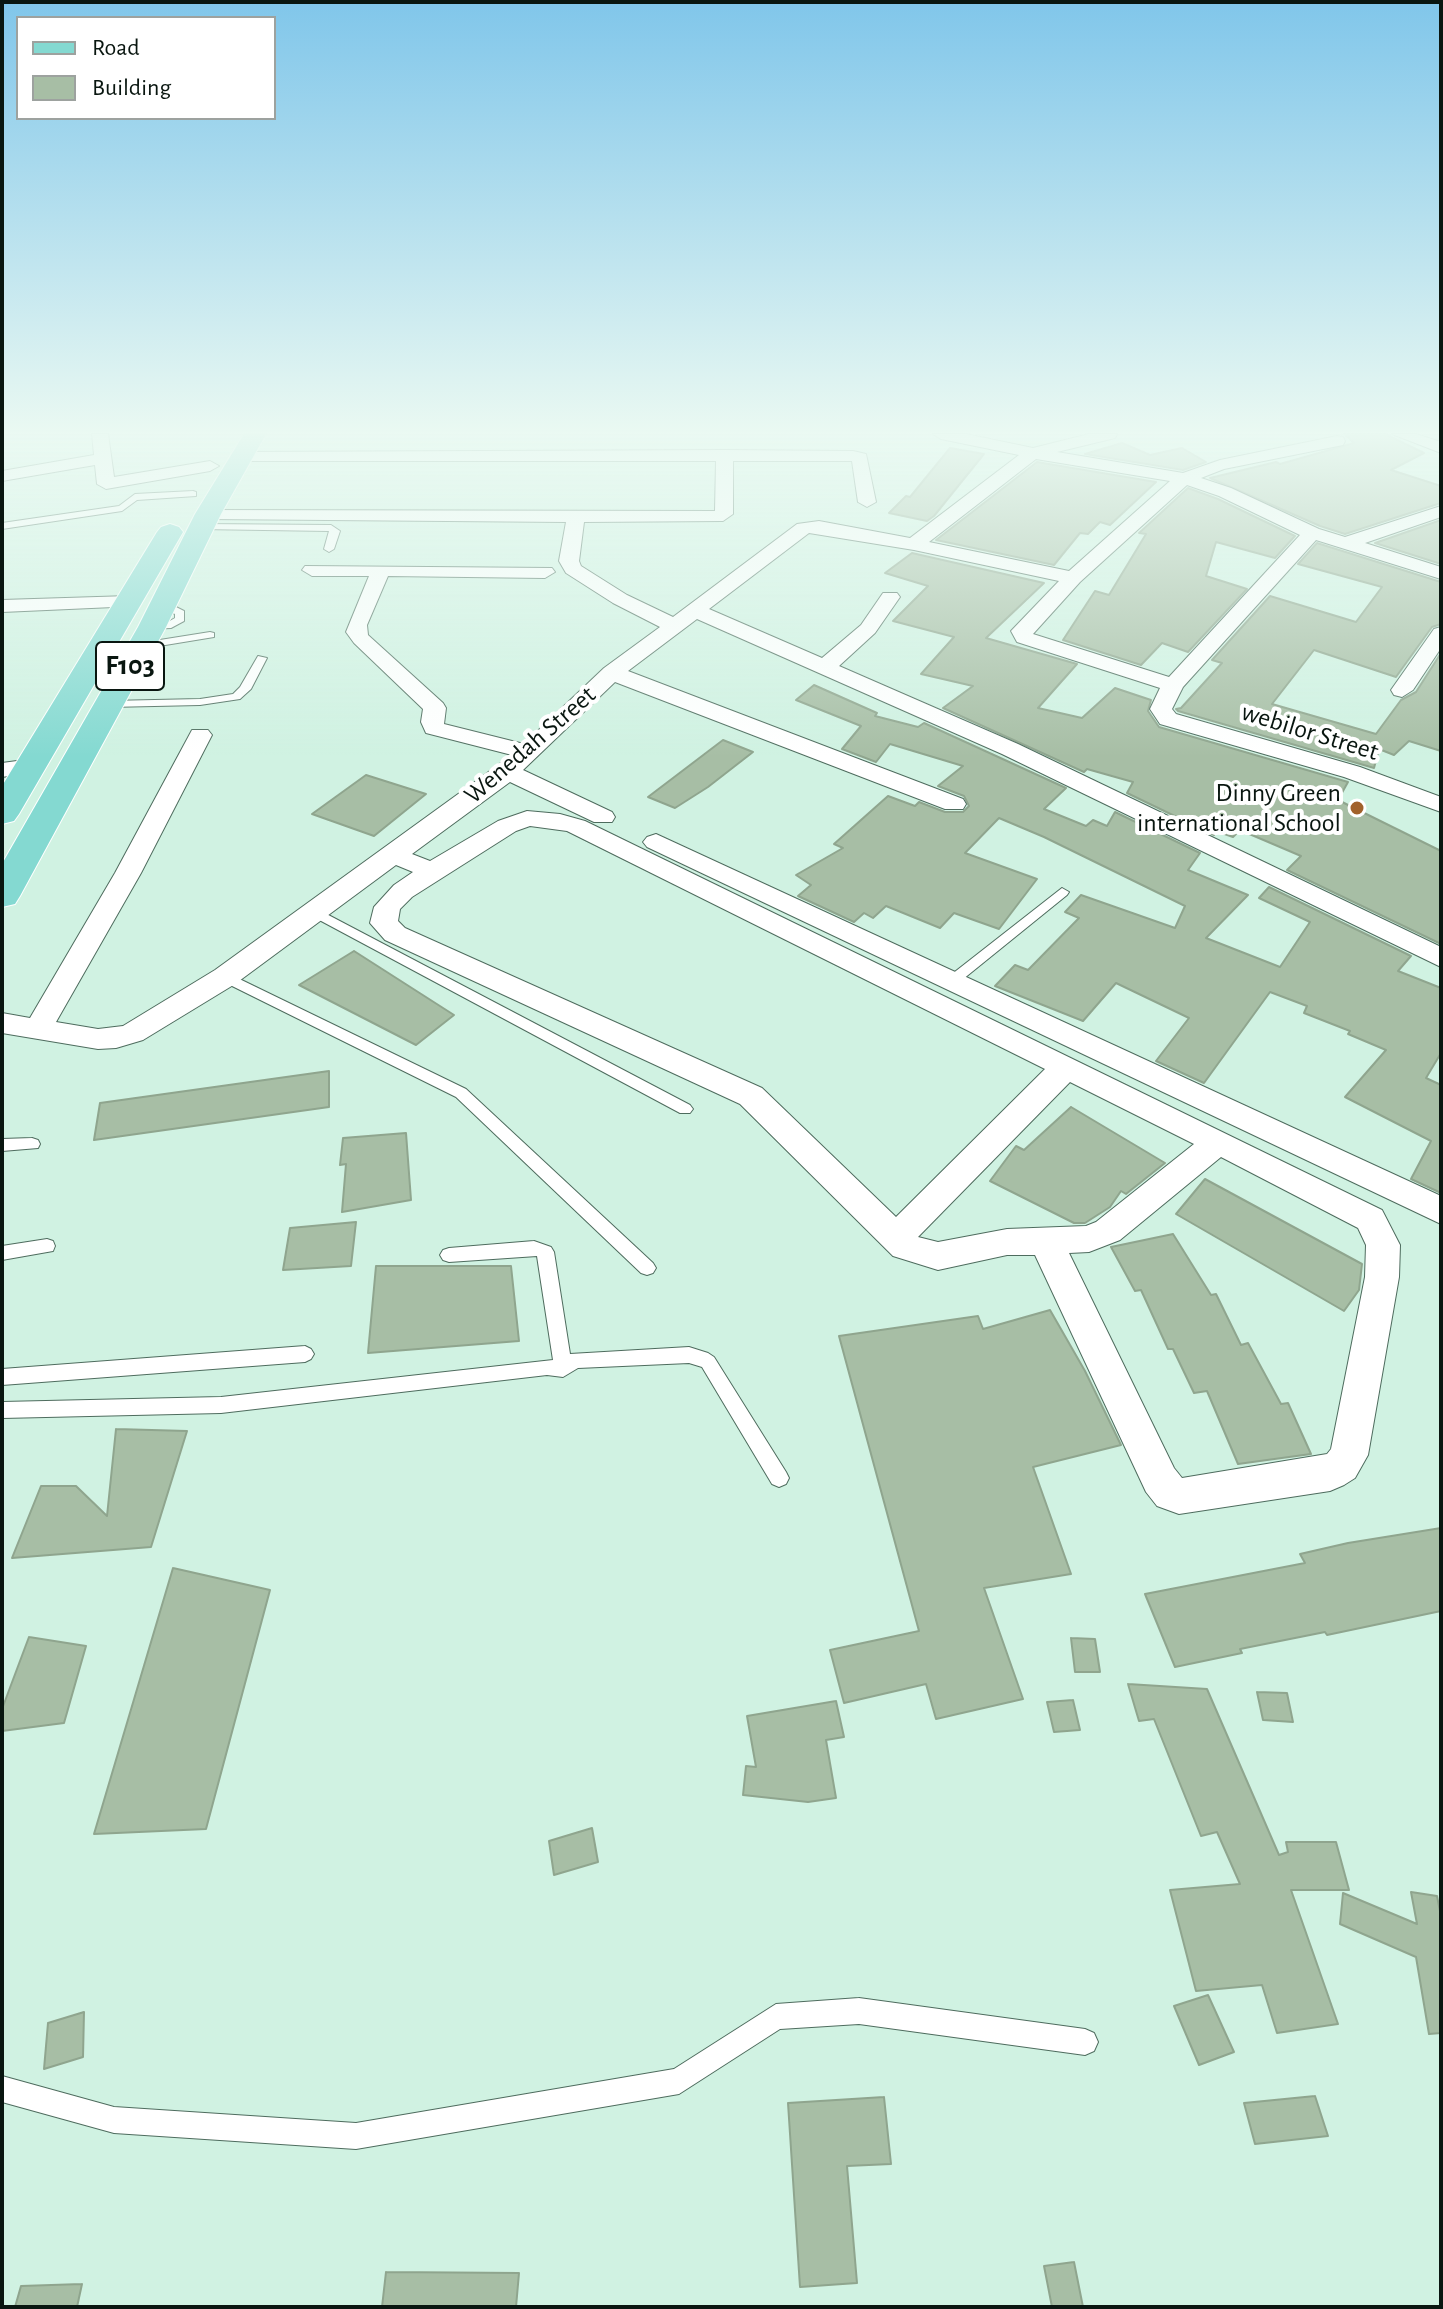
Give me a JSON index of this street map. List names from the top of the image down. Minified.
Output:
{"streets":{"main road":["F103"],"street":["webilor Street","Wenedah Street"]},"places":["Dinny Green international School"],"legend":["Road","Building"]}
